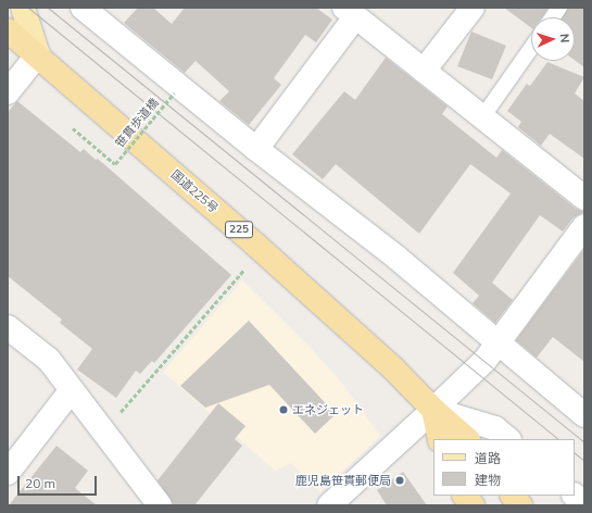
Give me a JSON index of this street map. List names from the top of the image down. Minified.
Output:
{"streets":{"highway":["国道225号","225"],"path":["笹貫歩道橋"]},"places":["エネジェット","鹿児島笹貫郵便局"],"legend":["道路","建物"],"scale_bar":"20 m","north":"right"}
